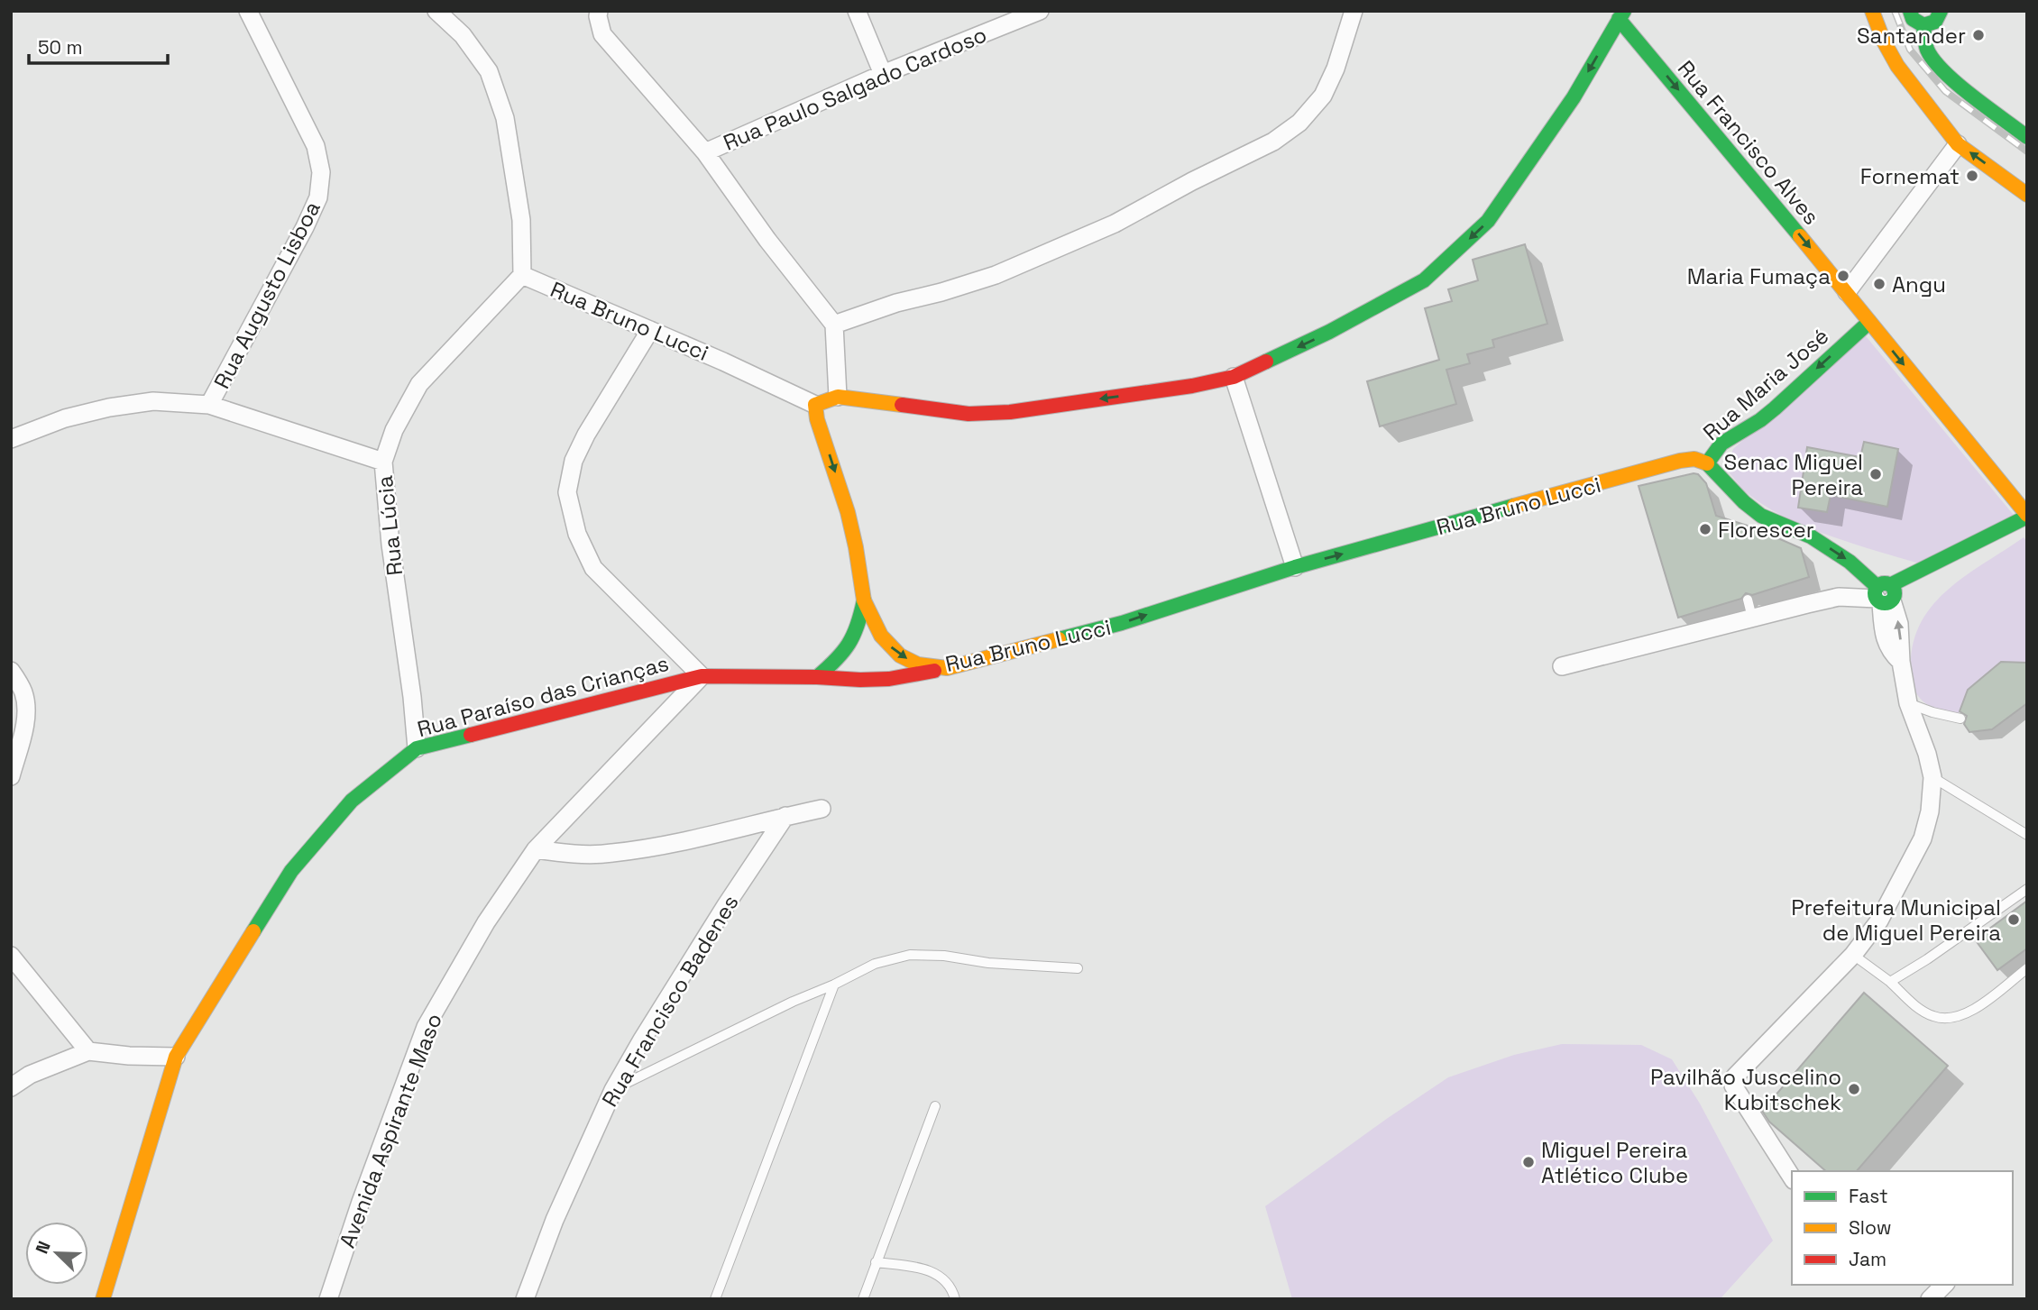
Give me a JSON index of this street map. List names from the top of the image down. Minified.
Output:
{"streets":{"street":["Rua Paulo Salgado Cardoso","Rua Francisco Alves","Rua Augusto Lisboa","Rua Bruno Lucci","Rua Maria José","Rua Lúcia","Rua Paraíso das Crianças","Rua Francisco Badenes","Avenida Aspirante Maso"]},"crossings":[["Rua Francisco Alves","Rua Maria José"],["Rua Bruno Lucci","Rua Maria José"],["Rua Bruno Lucci","Rua Lúcia"],["Rua Bruno Lucci","Rua Paraíso das Crianças"],["Rua Lúcia","Rua Paraíso das Crianças"],["Rua Paraíso das Crianças","Avenida Aspirante Maso"]],"one_way":["Rua Francisco Alves","Rua Bruno Lucci"],"places":["Santander","Fornemat","Maria Fumaça","Angu","Senac Miguel Pereira","Florescer","Prefeitura Municipal de Miguel Pereira","Pavilhão Juscelino Kubitschek","Miguel Pereira Atlético Clube"],"legend":["Fast","Slow","Jam"],"scale_bar":"50 m","north":"top left"}
